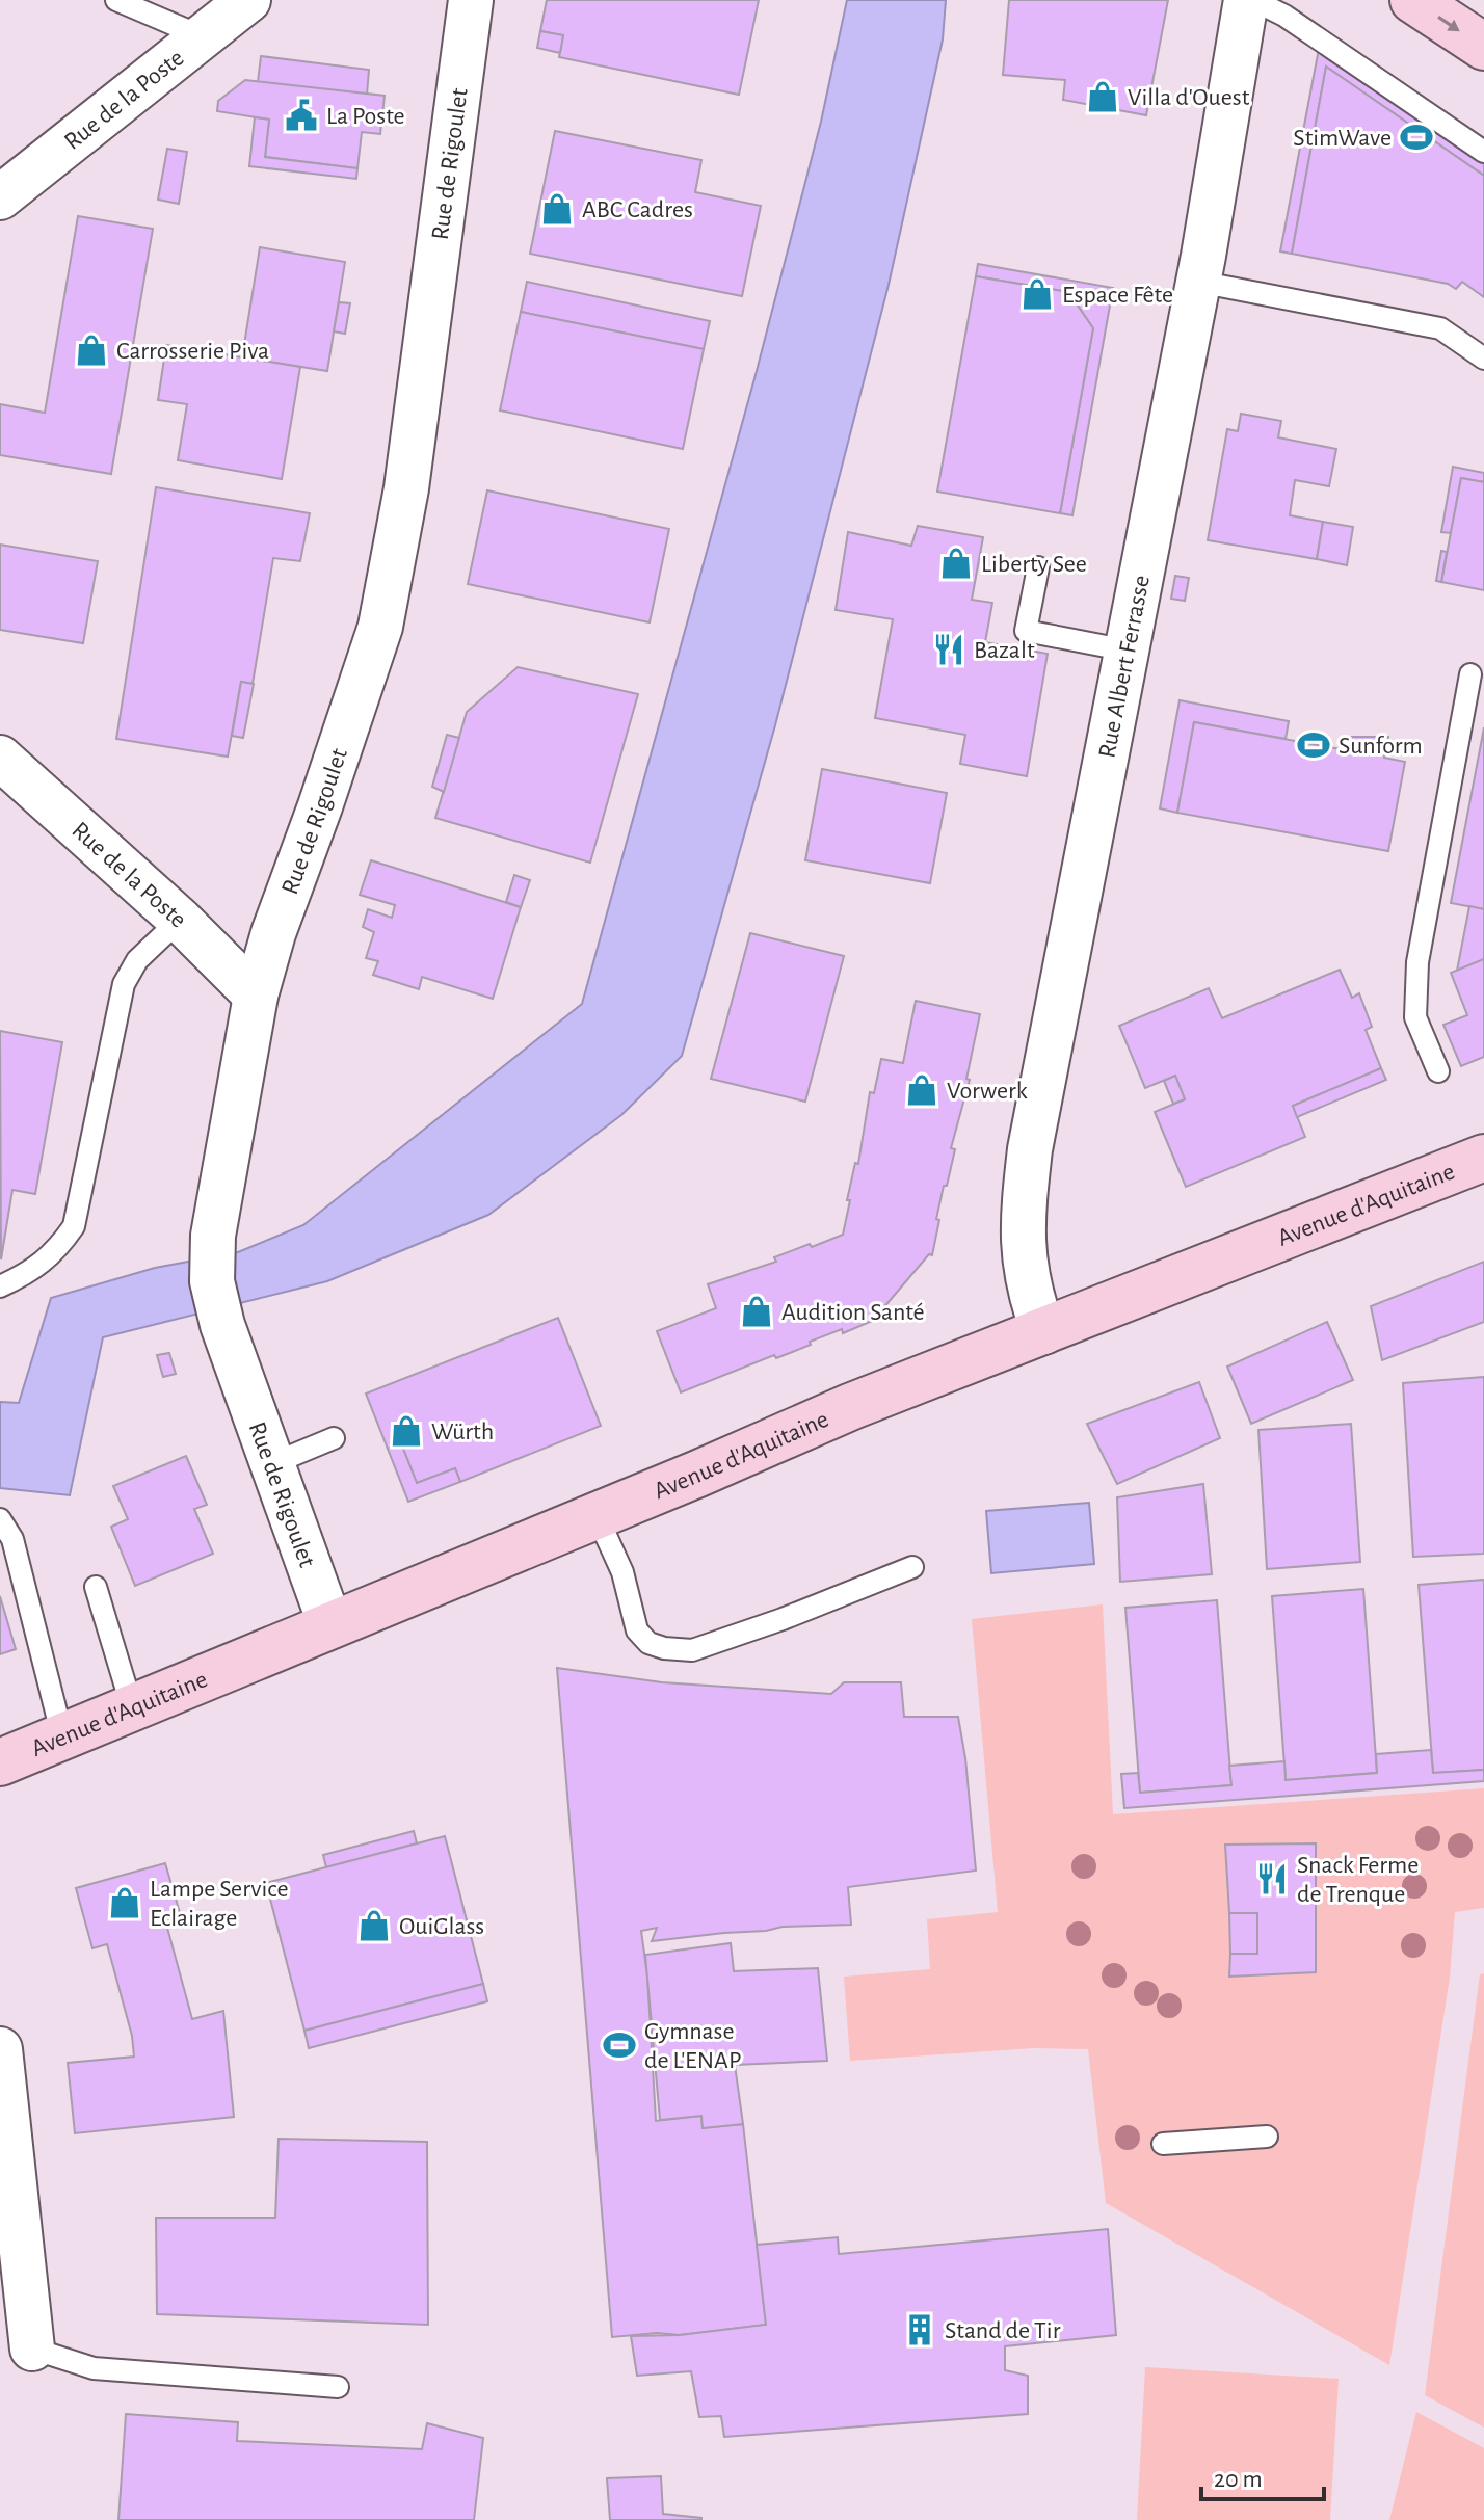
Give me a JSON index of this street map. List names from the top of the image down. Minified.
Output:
{"streets":{"street":["Rue de la Poste","Rue de Rigoulet","Rue Albert Ferrasse","Avenue d'Aquitaine"]},"crossings":[["Rue de la Poste","Rue de Rigoulet"],["Rue de Rigoulet","Avenue d'Aquitaine"],["Rue Albert Ferrasse","Avenue d'Aquitaine"]],"places":{"shop":["Villa d'Ouest","ABC Cadres","Espace Fête","Carrosserie Piva","Liberty See","Vorwerk","Audition Santé","Würth","Lampe Service Eclairage","OuiGlass"],"public building":["La Poste"],"sports":["StimWave","Sunform","Gymnase de L'ENAP"],"restaurant":["Bazalt","Snack Ferme de Trenque"],"building":["Stand de Tir"]},"scale_bar":"20 m"}
